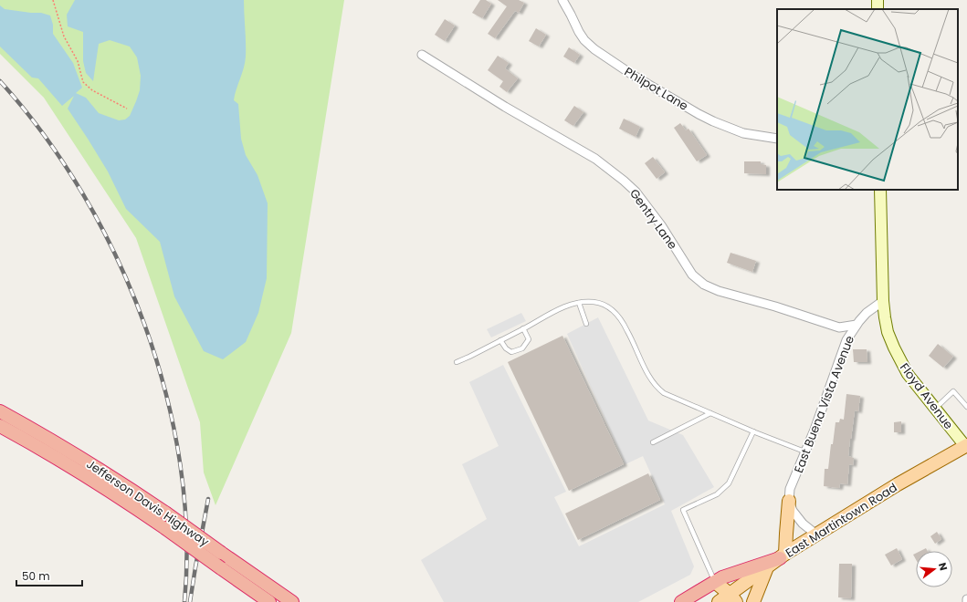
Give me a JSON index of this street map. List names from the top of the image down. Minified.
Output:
{"streets":{"highway":["Jefferson Davis Highway"],"main road":["Floyd Avenue","East Martintown Road"],"street":["Philpot Lane","Gentry Lane","East Buena Vista Avenue"]},"crossings":[["Gentry Lane","East Buena Vista Avenue"],["Floyd Avenue","East Buena Vista Avenue"],["Floyd Avenue","East Martintown Road"]],"scale_bar":"50 m","north":"right"}
